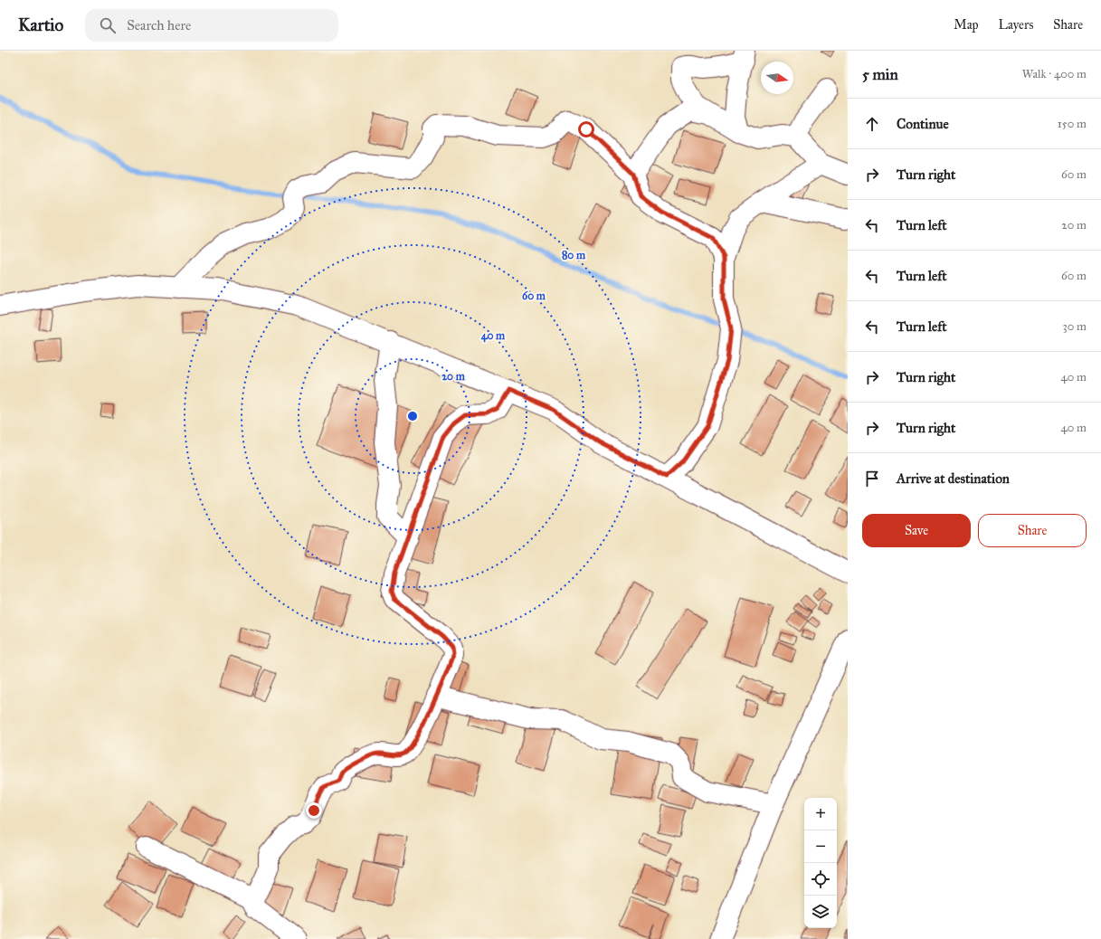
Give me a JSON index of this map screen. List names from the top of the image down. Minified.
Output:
{"north":"right","page":{"header":"Kartio","search":"Search here","nav":["Map","Layers","Share"],"heading":["5 min","Walk · 400 m"],"list":[["Continue","150 m"],["Turn right","60 m"],["Turn left","20 m"],["Turn left","60 m"],["Turn left","30 m"],["Turn right","40 m"],["Turn right","40 m"],"Arrive at destination"],"buttons":["Save","Share"],"map_buttons":["+","−"]},"rings":["80 m","60 m","40 m","20 m"]}
